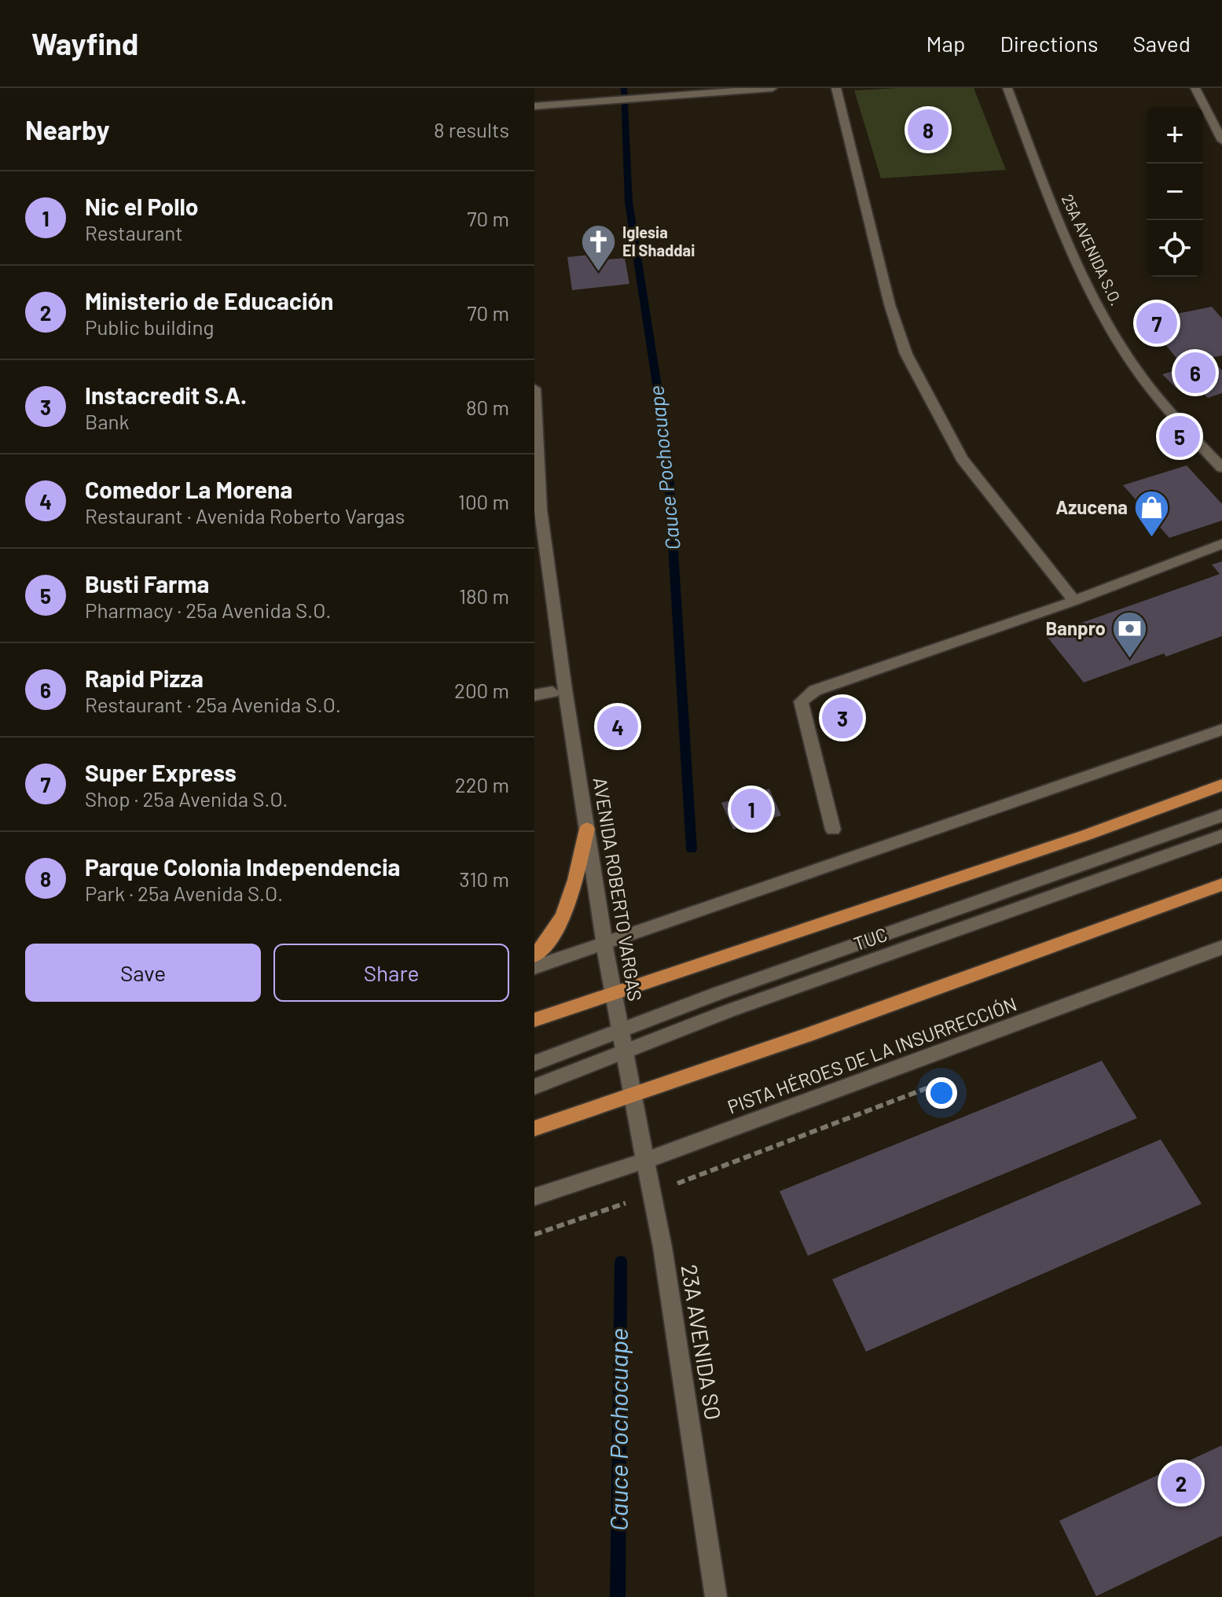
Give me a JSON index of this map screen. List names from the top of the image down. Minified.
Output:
{"streets":{"street":["25A AVENIDA S.O.","AVENIDA ROBERTO VARGAS","TUC","PISTA HÉROES DE LA INSURRECCIÓN","23A AVENIDA SO"]},"crossings":[["AVENIDA ROBERTO VARGAS","TUC"],["AVENIDA ROBERTO VARGAS","23A AVENIDA SO"],["PISTA HÉROES DE LA INSURRECCIÓN","23A AVENIDA SO"]],"water":["Cauce Pochocuape"],"places":{"church":["Iglesia El Shaddai"],"shop":["Azucena"],"bank":["Banpro"]},"page":{"header":"Wayfind","nav":["Map","Directions","Saved"],"heading":["Nearby","8 results"],"pins":["8","7","6","5","3","4","1","2"],"map_buttons":["+","−"],"list":[{"mark":"1","name":"Nic el Pollo","note":"Restaurant","value":"70 m"},{"mark":"2","name":"Ministerio de Educación","note":"Public building","value":"70 m"},{"mark":"3","name":"Instacredit S.A.","note":"Bank","value":"80 m"},{"mark":"4","name":"Comedor La Morena","note":"Restaurant · Avenida Roberto Vargas","value":"100 m"},{"mark":"5","name":"Busti Farma","note":"Pharmacy · 25a Avenida S.O.","value":"180 m"},{"mark":"6","name":"Rapid Pizza","note":"Restaurant · 25a Avenida S.O.","value":"200 m"},{"mark":"7","name":"Super Express","note":"Shop · 25a Avenida S.O.","value":"220 m"},{"mark":"8","name":"Parque Colonia Independencia","note":"Park · 25a Avenida S.O.","value":"310 m"}],"buttons":["Save","Share"]}}
